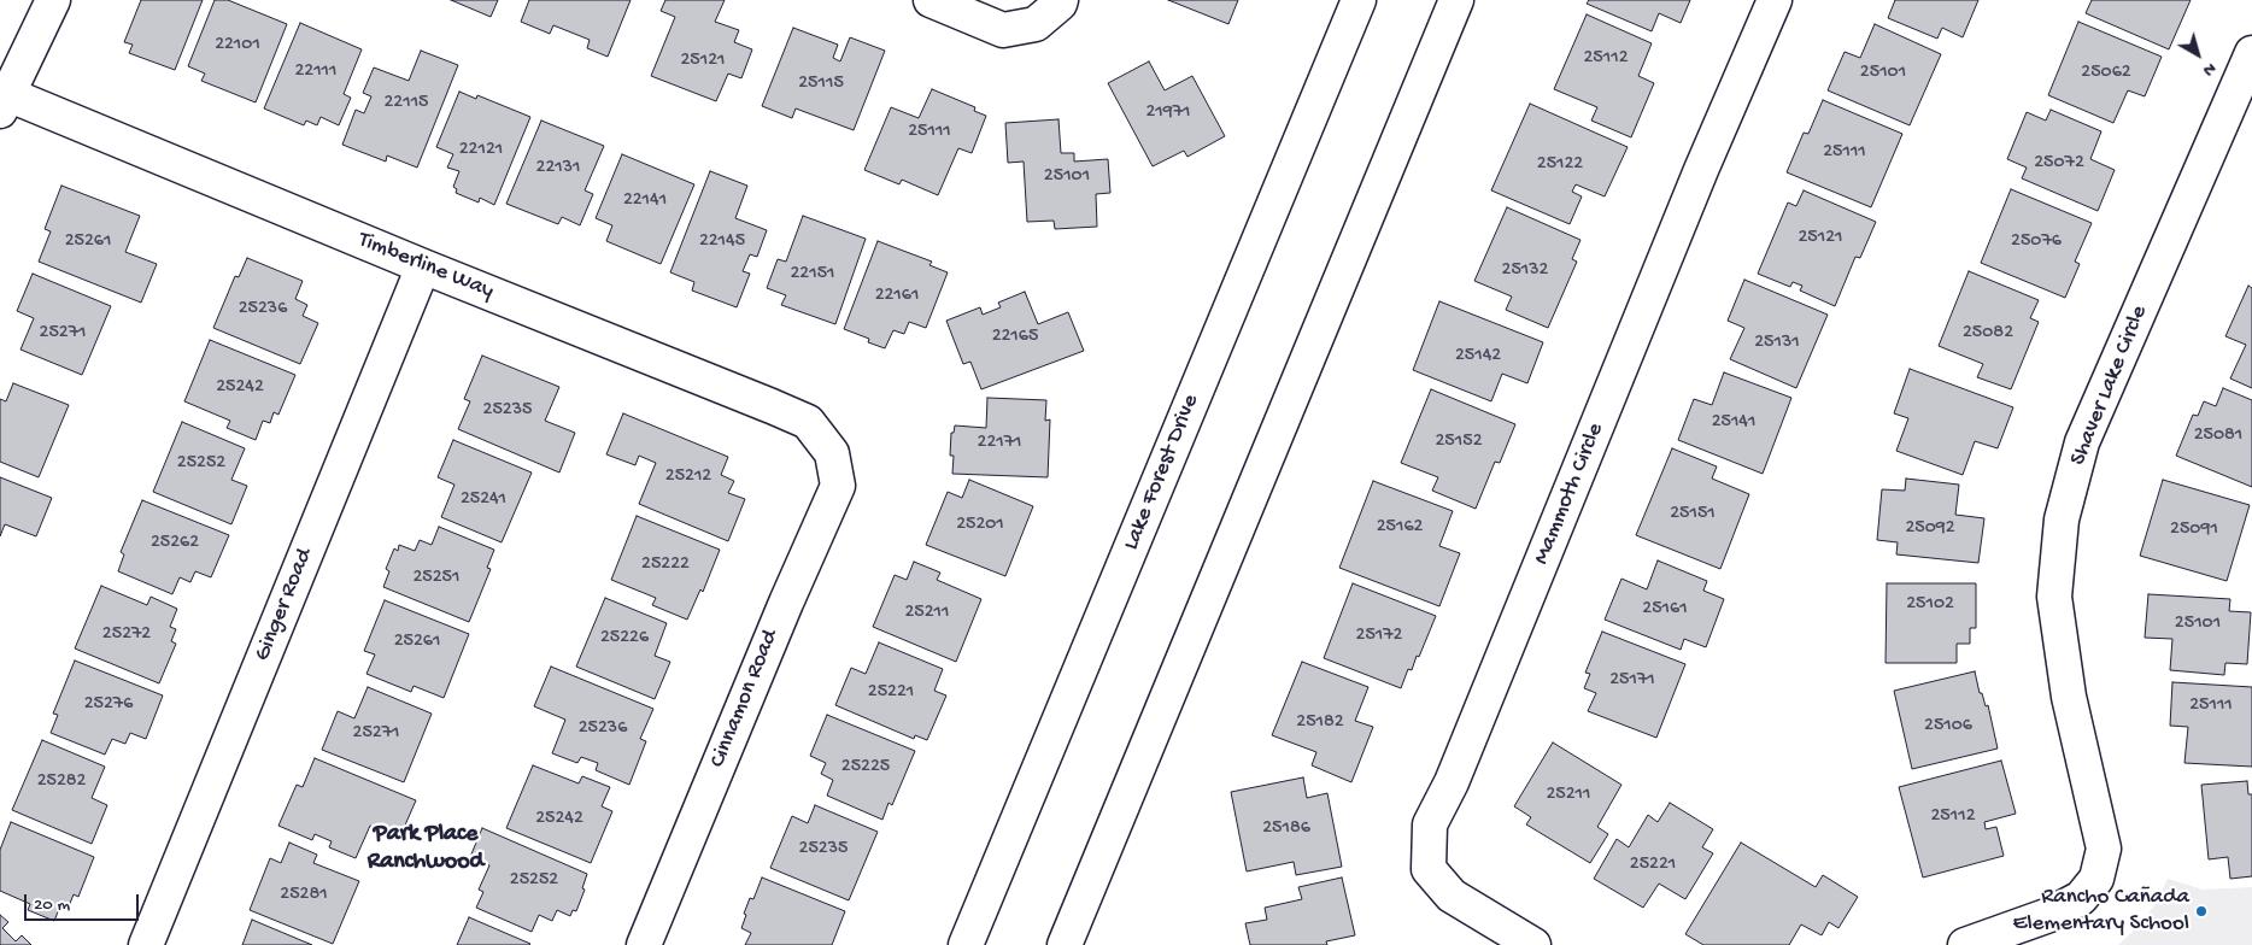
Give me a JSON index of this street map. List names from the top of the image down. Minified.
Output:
{"streets":{"street":["Timberline Way","Shaver Lake Circle","Lake Forest Drive","Mammoth Circle","Ginger Road","Cinnamon Road"]},"crossings":[["Timberline Way","Ginger Road"],["Timberline Way","Cinnamon Road"]],"districts":["Park Place Ranchwood"],"places":["Rancho Cañada Elementary School"],"house_numbers":["22101","25112","25121","22111","25101","25062","25115","22115","21971","25111","22121","25111","25072","25122","22131","25101","22141","25121","25261","22145","25076","25132","22151","22161","25236","25271","25082","22165","25131","25142","25242","25235","25141","25081","25152","22171","25252","25212","25241","25151","25201","25162","25092","25091","25262","25222","25251","25102","25161","25211","25101","25272","25172","25226","25261","25171","25221","25276","25111","25182","25106","25236","25271","25225","25282","25211","25112","25242","25186","25235","25221","25252","25281"],"scale_bar":"20 m","north":"bottom right"}
